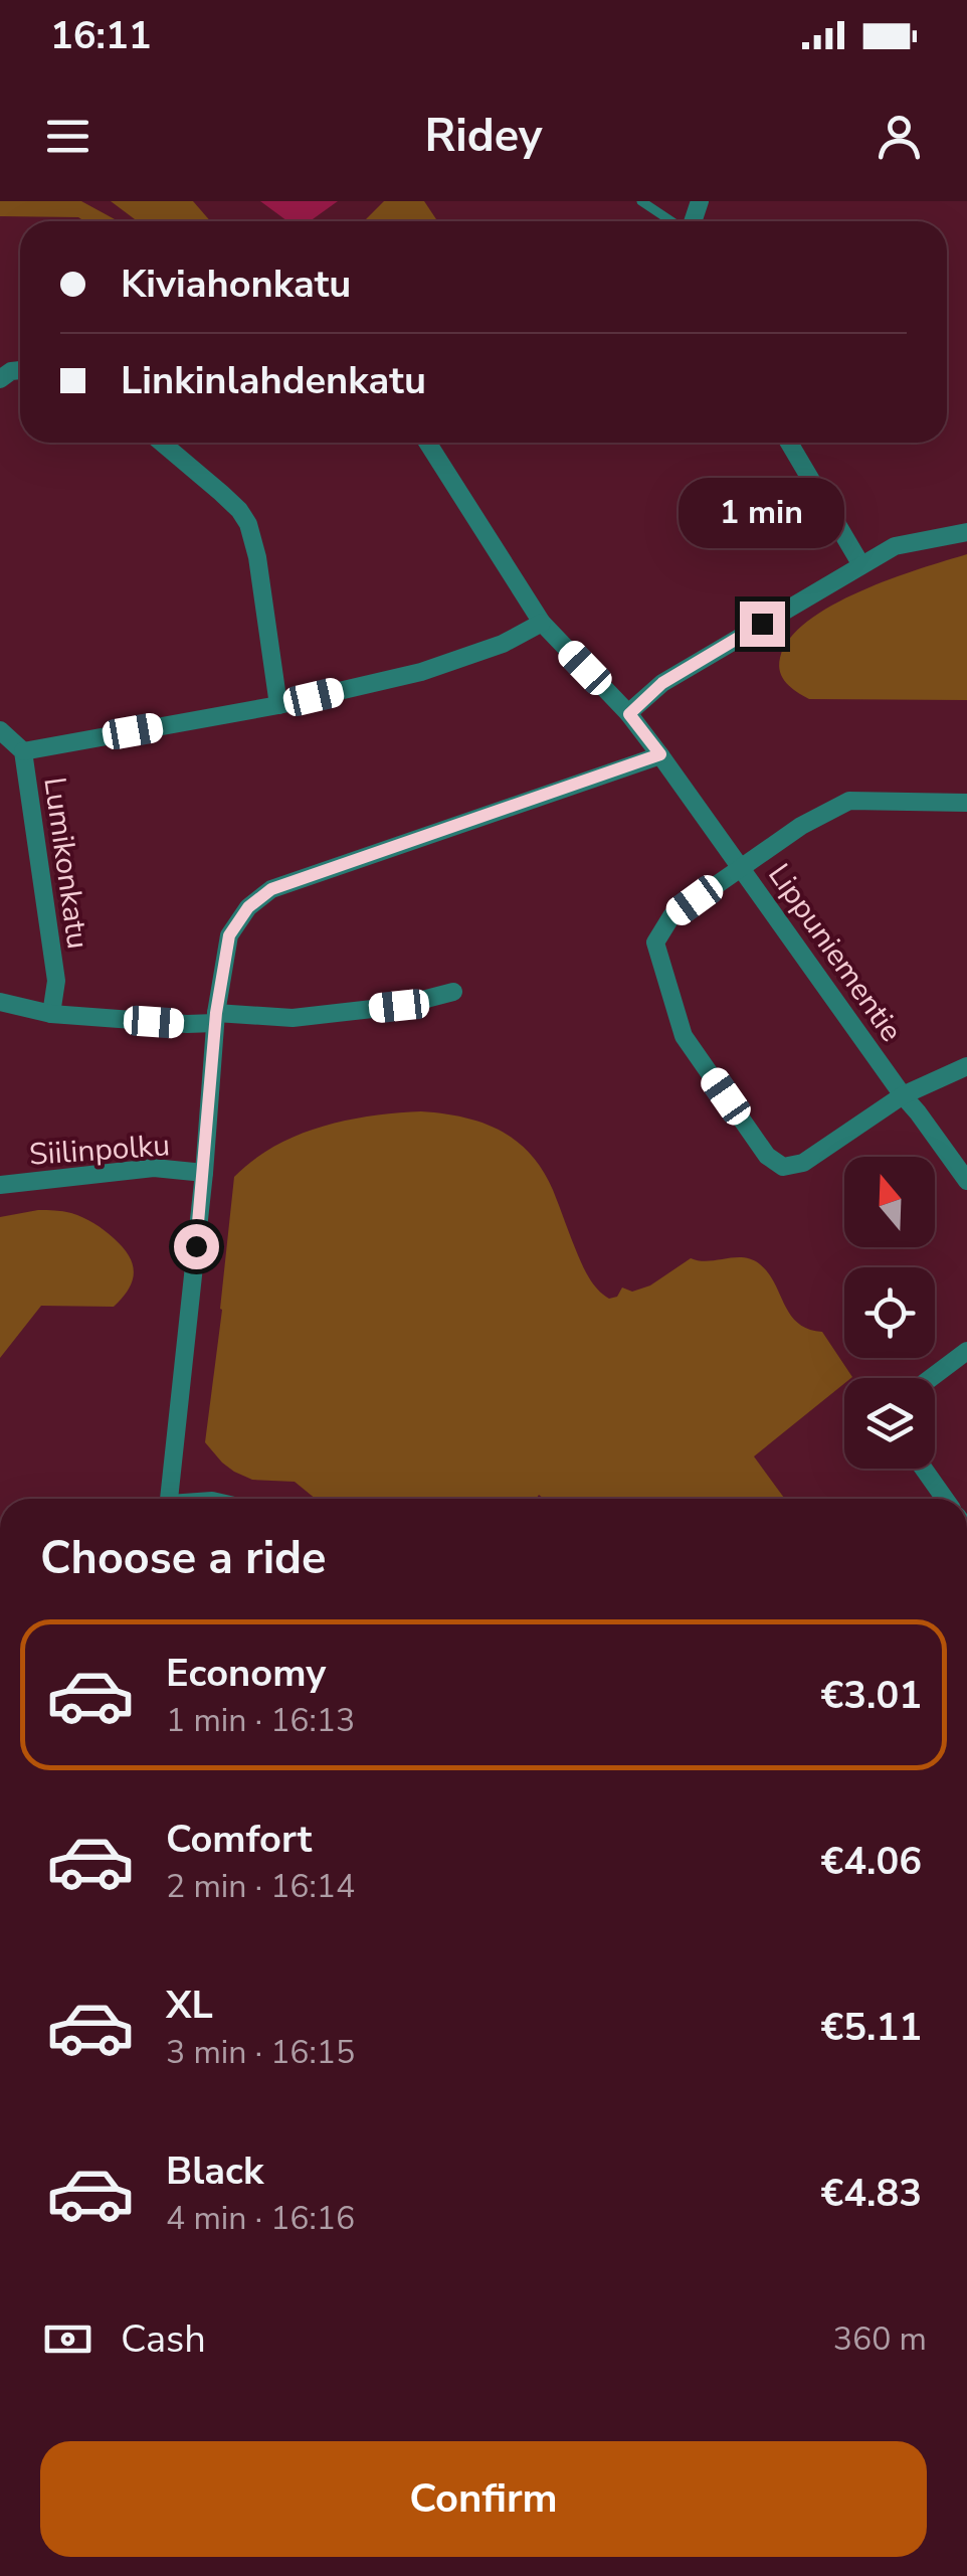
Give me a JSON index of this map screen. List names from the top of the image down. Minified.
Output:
{"streets":{"street":["Lumikonkatu","Lippuniementie","Siilinpolku"]},"north":"top","page":{"status":"16:11","header":"Ridey","banner":["Kiviahonkatu","Linkinlahdenkatu"],"bubble":"1 min","heading":"Choose a ride","list":[{"name":"Economy","note":"1 min · 16:13","value":"€3.01"},{"name":"Comfort","note":"2 min · 16:14","value":"€4.06"},{"name":"XL","note":"3 min · 16:15","value":"€5.11"},{"name":"Black","note":"4 min · 16:16","value":"€4.83"}],"pay":["Cash","360 m"],"buttons":"Confirm"}}
